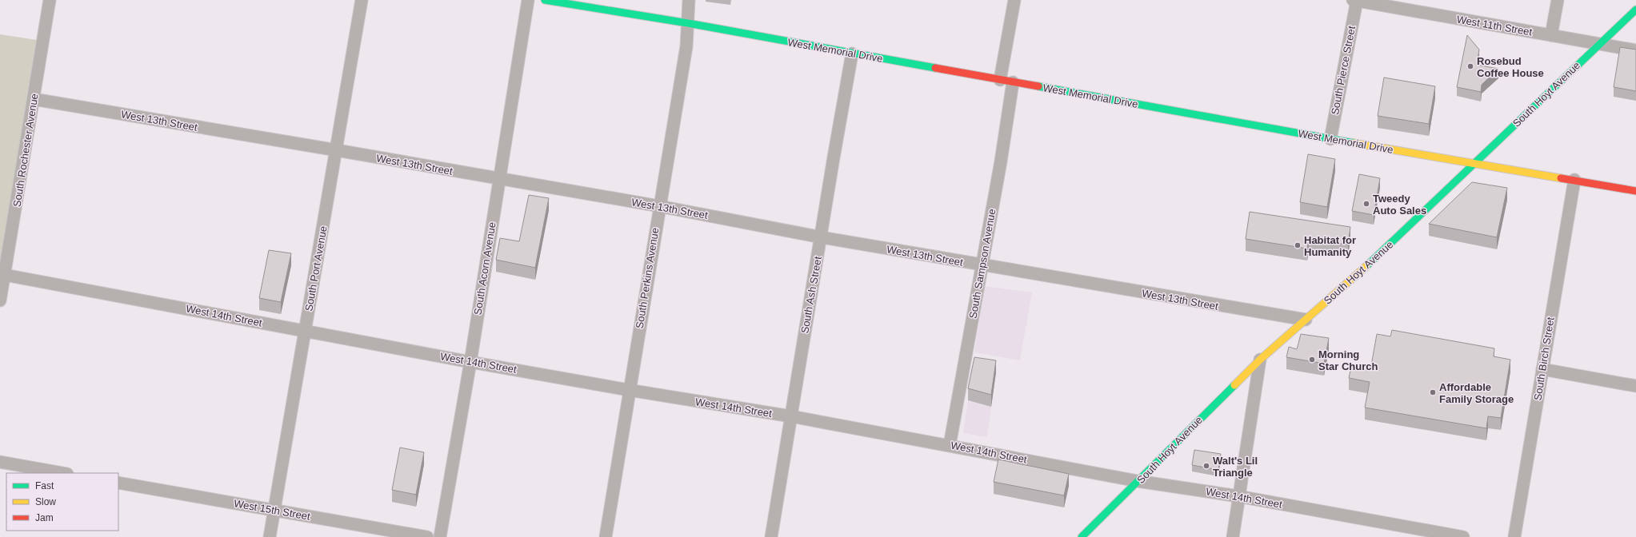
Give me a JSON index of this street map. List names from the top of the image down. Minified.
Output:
{"streets":{"main road":["West Memorial Drive","South Hoyt Avenue"],"street":["West 11th Street","South Pierce Street","West 13th Street","South Rochester Avenue","South Sampson Avenue","South Port Avenue","South Acorn Avenue","South Perkins Avenue","South Ash Street","West 14th Street","South Birch Street","West 15th Street"]},"crossings":[["West 11th Street","South Pierce Street"],["West 11th Street","South Hoyt Avenue"],["West Memorial Drive","South Pierce Street"],["West Memorial Drive","South Hoyt Avenue"],["West Memorial Drive","South Sampson Avenue"],["West Memorial Drive","South Perkins Avenue"],["West Memorial Drive","South Ash Street"],["West Memorial Drive","South Birch Street"],["South Hoyt Avenue","West 13th Street"],["South Hoyt Avenue","West 14th Street"],["West 13th Street","South Rochester Avenue"],["West 13th Street","South Sampson Avenue"],["West 13th Street","South Port Avenue"],["West 13th Street","South Acorn Avenue"],["West 13th Street","South Perkins Avenue"],["West 13th Street","South Ash Street"],["South Rochester Avenue","West 14th Street"],["South Sampson Avenue","West 14th Street"],["South Port Avenue","West 14th Street"],["South Port Avenue","West 15th Street"],["South Acorn Avenue","West 14th Street"],["South Perkins Avenue","West 14th Street"],["South Ash Street","West 14th Street"]],"places":["Rosebud Coffee House","Tweedy Auto Sales","Habitat for Humanity","Morning Star Church","Affordable Family Storage","Walt's Lil Triangle"],"legend":["Fast","Slow","Jam"]}
